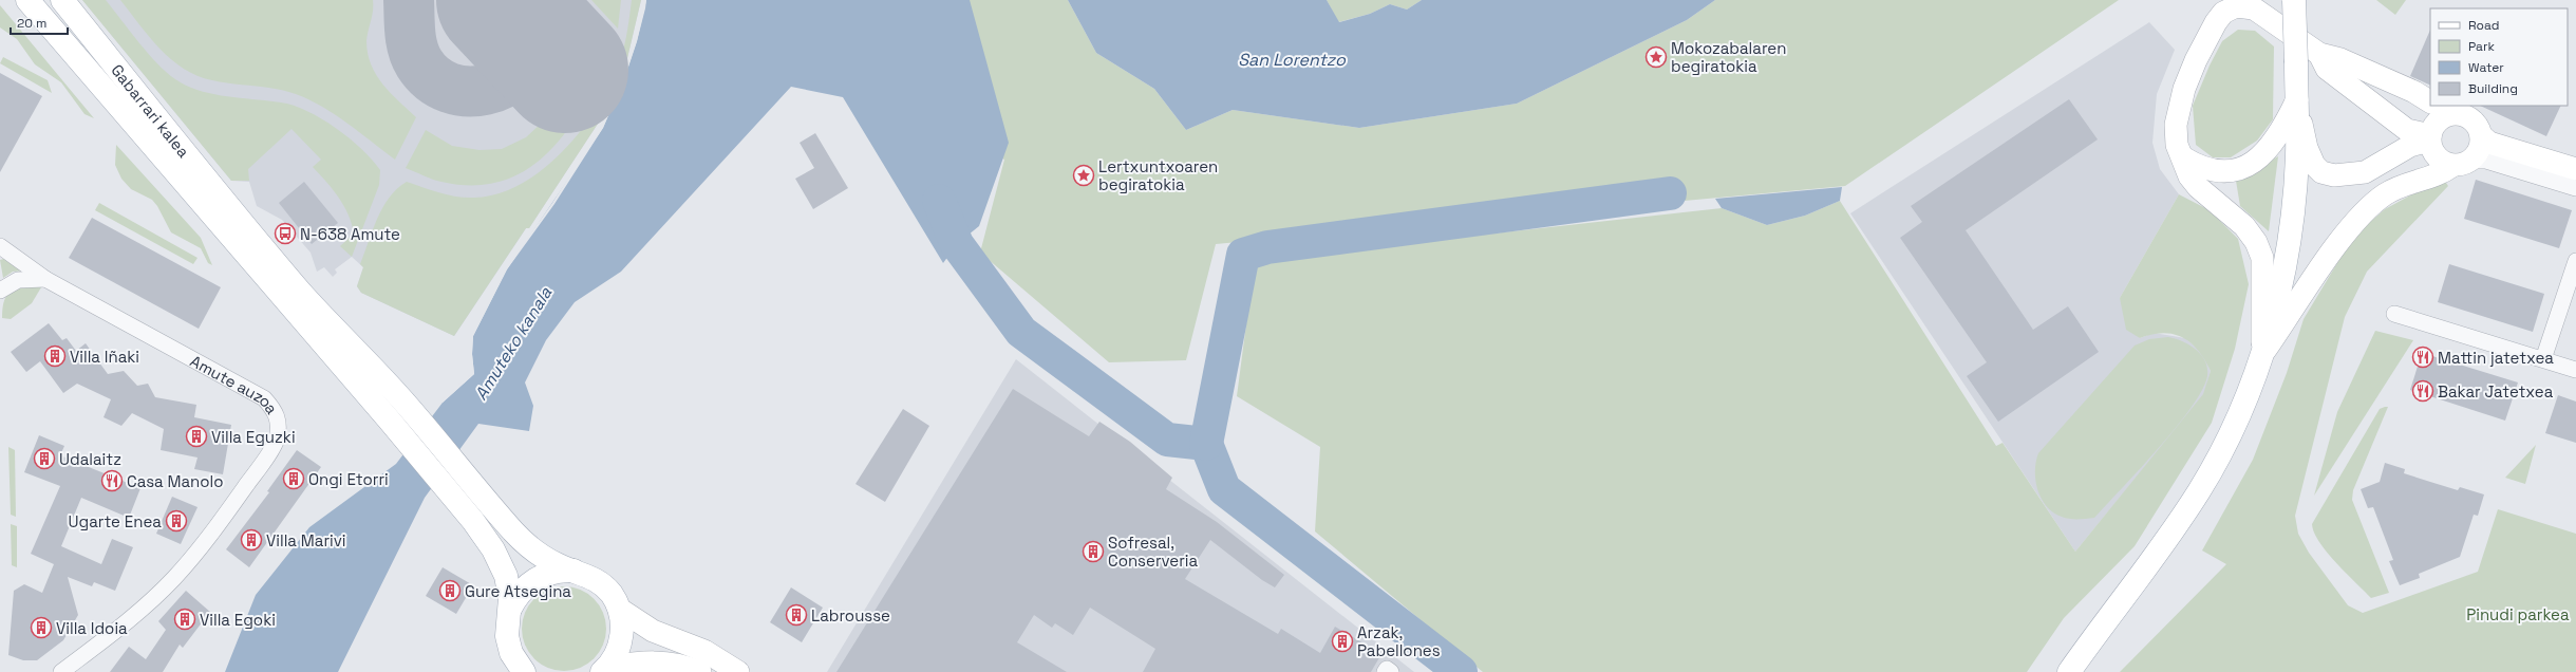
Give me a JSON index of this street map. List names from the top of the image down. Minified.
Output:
{"streets":{"main road":["Gabarrari kalea"],"street":["Amute auzoa"]},"water":["San Lorentzo","Amuteko kanala"],"parks":["Pinudi parkea"],"places":{"place":["Mokozabalaren begiratokia","Lertxuntxoaren begiratokia"],"bus stop":["N-638 Amute"],"building":["Villa Iñaki","Villa Eguzki","Udalaitz","Ongi Etorri","Ugarte Enea","Villa Marivi","Sofresal, Conserveria","Gure Atsegina","Labrousse","Villa Egoki","Villa Idoia","Arzak, Pabellones"],"restaurant":["Mattin jatetxea","Bakar Jatetxea","Casa Manolo"]},"legend":["Road","Park","Water","Building"],"scale_bar":"20 m"}
